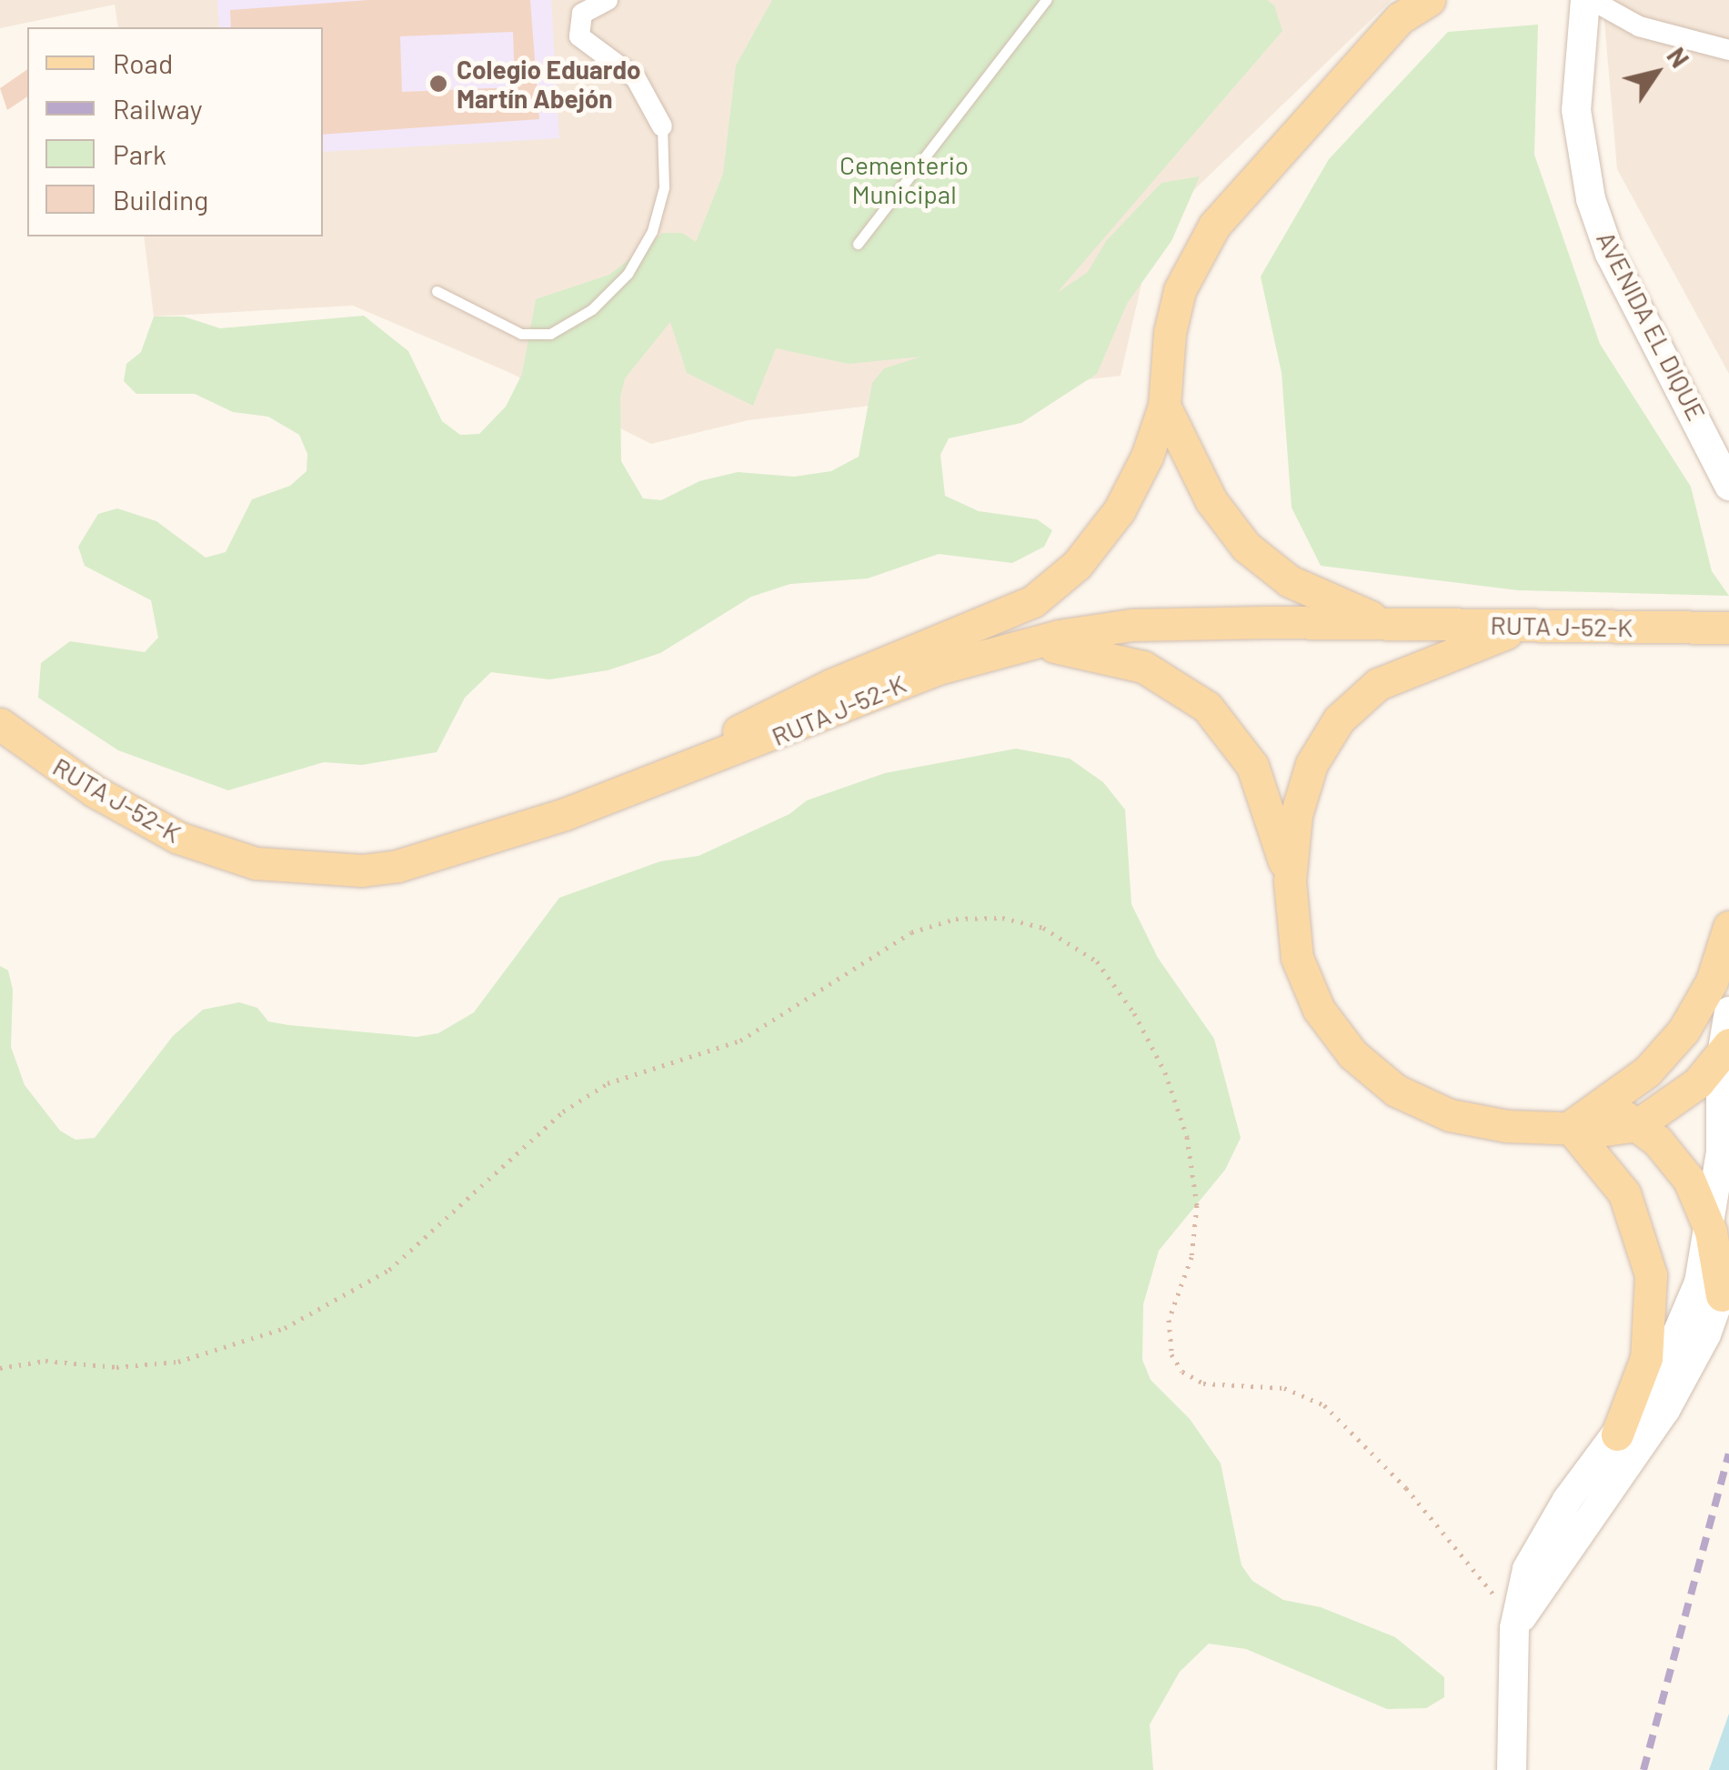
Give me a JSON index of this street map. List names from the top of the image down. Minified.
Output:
{"streets":{"main road":["RUTA J-52-K"],"street":["AVENIDA EL DIQUE"]},"parks":["Cementerio Municipal"],"places":["Colegio Eduardo Martín Abejón"],"legend":["Road","Railway","Park","Building"],"north":"top right"}
